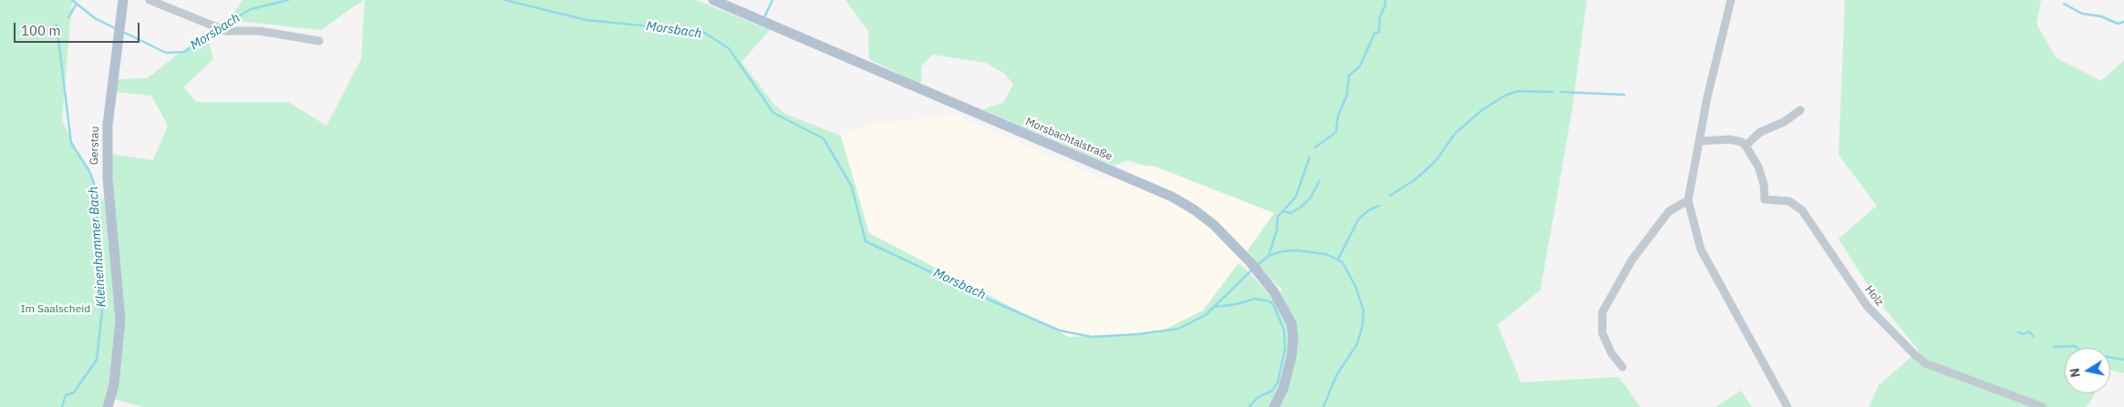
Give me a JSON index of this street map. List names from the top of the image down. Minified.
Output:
{"streets":{"main road":["Morsbachtalstraße","Gerstau"],"street":["Holz"]},"water":["Morsbach","Kleinenhammer Bach"],"parks":["Im Saalscheid"],"scale_bar":"100 m","north":"left"}
